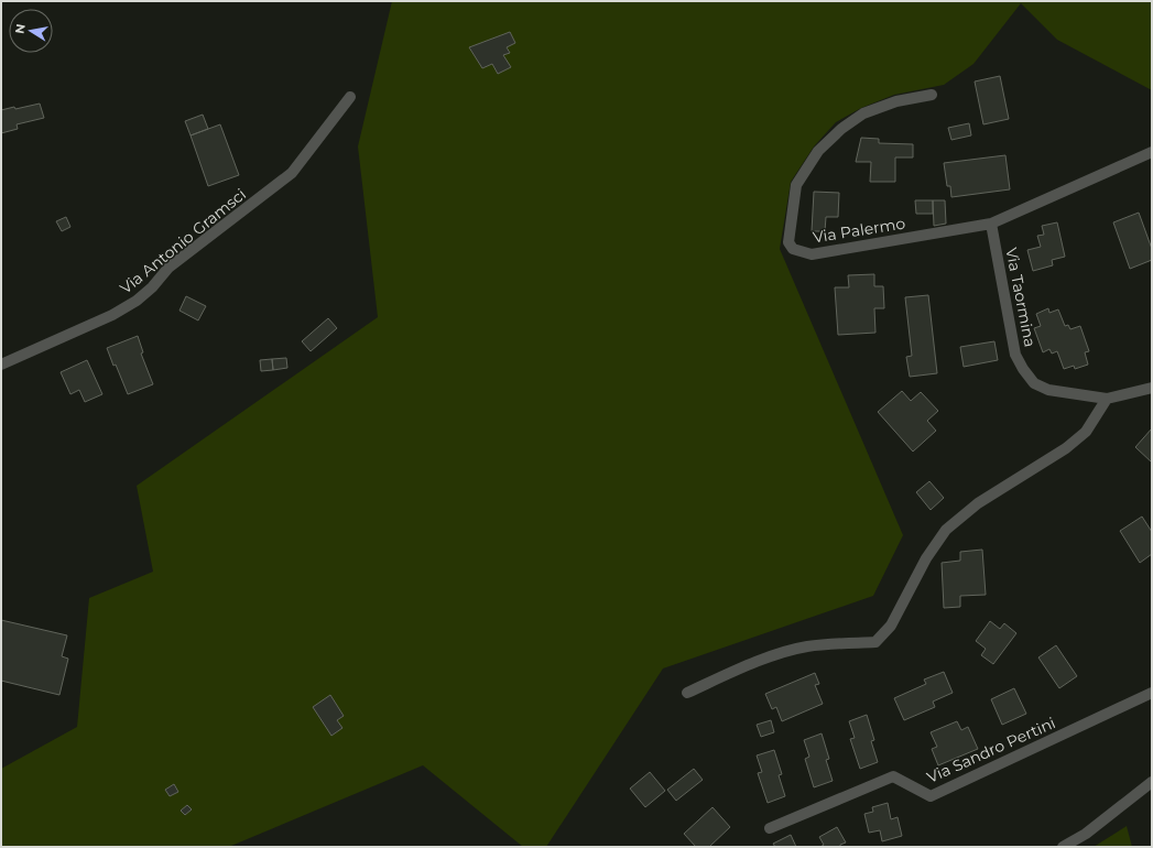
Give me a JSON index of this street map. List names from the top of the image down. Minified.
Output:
{"streets":{"street":["Via Palermo","Via Antonio Gramsci","Via Taormina","Via Sandro Pertini"]},"crossings":[["Via Palermo","Via Taormina"]],"north":"left"}
